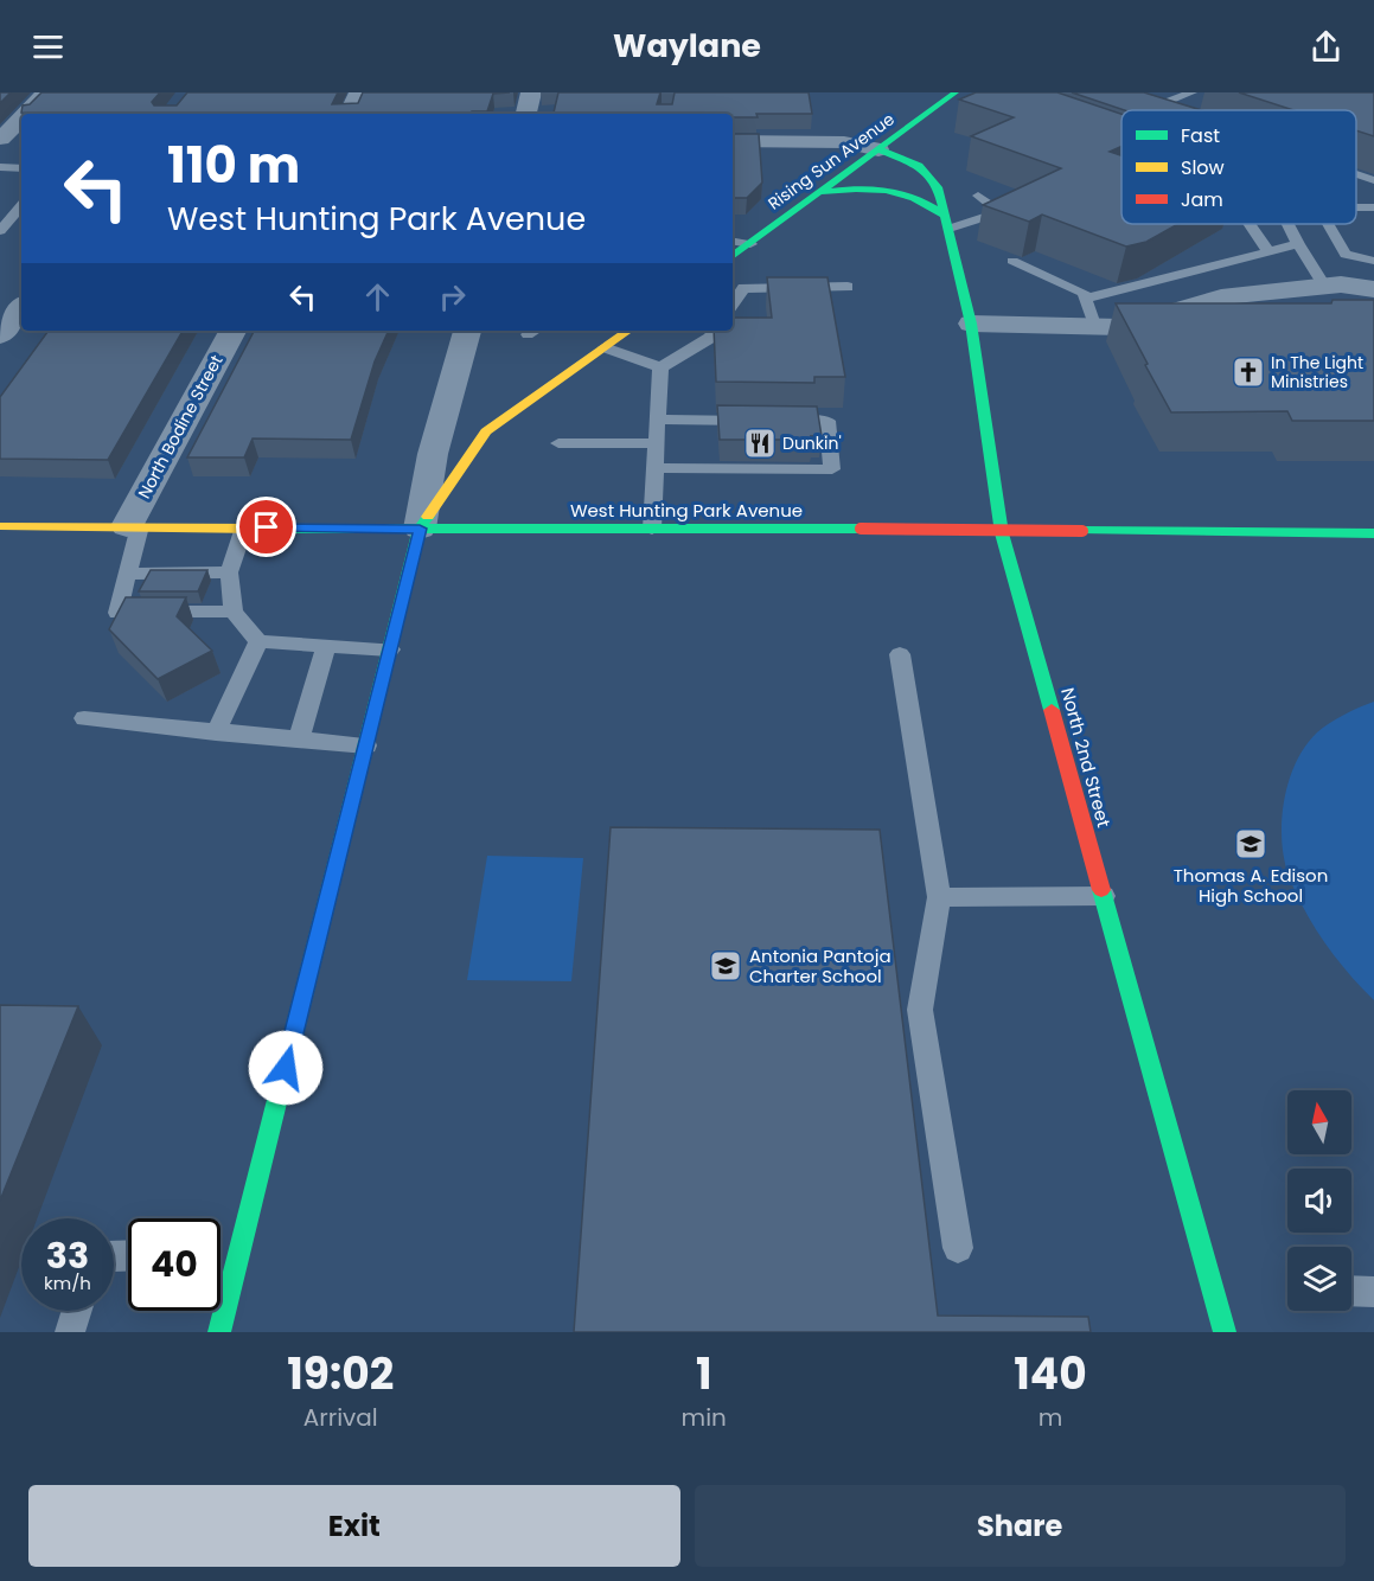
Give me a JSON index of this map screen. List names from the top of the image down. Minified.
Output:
{"streets":{"street":["Rising Sun Avenue","North Bodine Street","West Hunting Park Avenue","North 2nd Street"]},"crossings":[["Rising Sun Avenue","North 2nd Street"],["North Bodine Street","West Hunting Park Avenue"]],"places":{"church":["In The Light Ministries"],"restaurant":["Dunkin'"],"school or university":["Thomas A. Edison High School","Antonia Pantoja Charter School"]},"legend":["Fast","Slow","Jam"],"north":"top","page":{"header":"Waylane","turn":["110 m","West Hunting Park Avenue"],"speed":"33 km/h","limit":"40","eta":["19:02","Arrival","1","min","140","m"],"buttons":["Exit","Share"]}}
